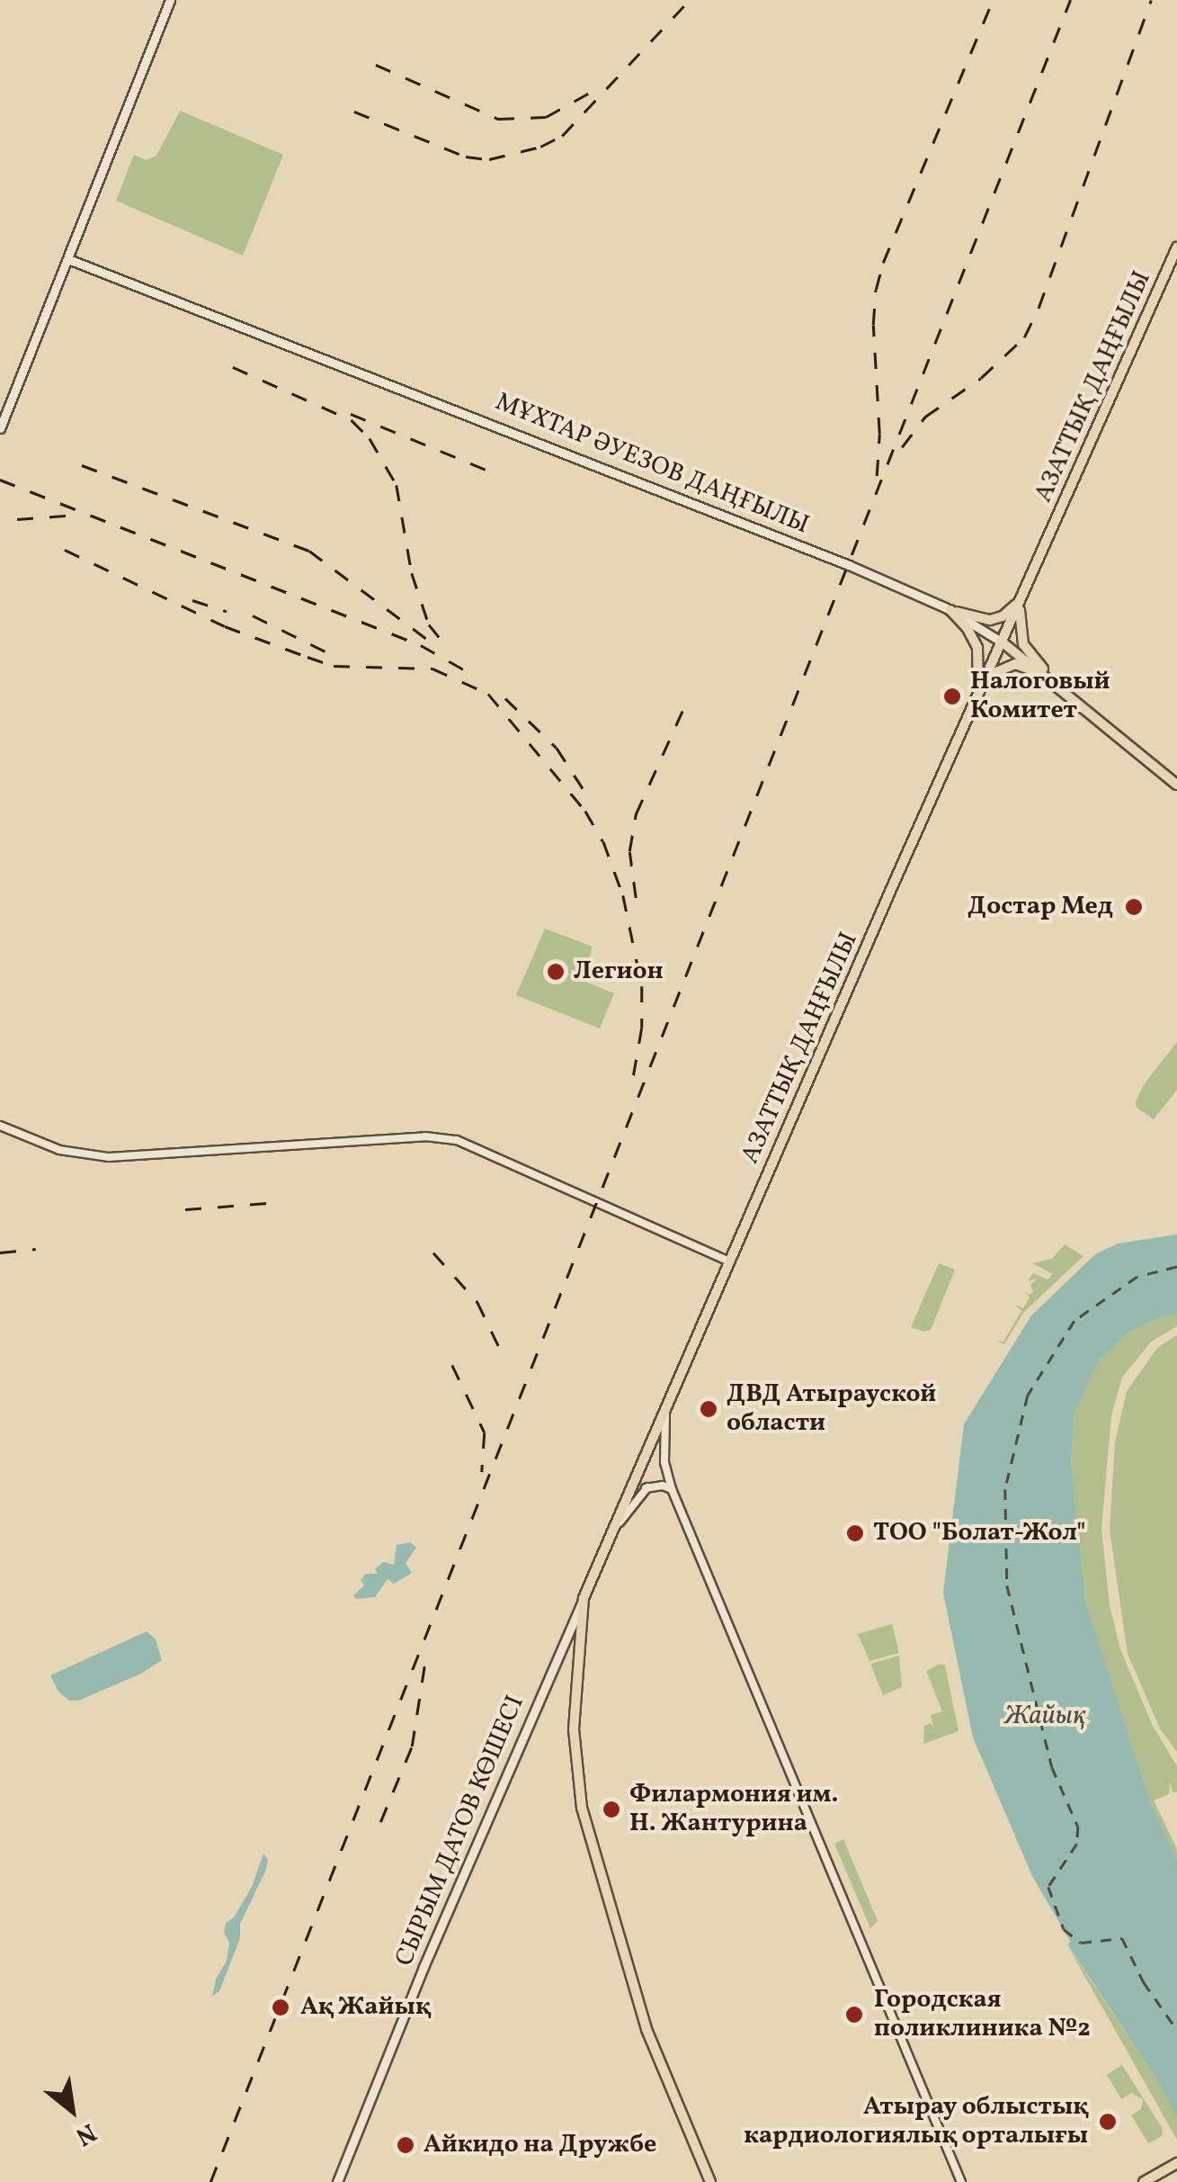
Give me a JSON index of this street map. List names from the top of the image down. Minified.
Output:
{"streets":{"main road":["АЗАТТЫҚ ДАҢҒЫЛЫ","МҰХТАР ӘУЕЗОВ ДАҢҒЫЛЫ","СЫРЫМ ДАТОВ КӨШЕСІ"]},"crossings":[["АЗАТТЫҚ ДАҢҒЫЛЫ","МҰХТАР ӘУЕЗОВ ДАҢҒЫЛЫ"],["АЗАТТЫҚ ДАҢҒЫЛЫ","СЫРЫМ ДАТОВ КӨШЕСІ"]],"water":["Жайық"],"places":["Налоговый Комитет","Достар Мед","Легион","ДВД Атырауской области","ТОО \"Болат-Жол\"","Филармония им. Н. Жантурина","Ақ Жайық","Городская поликлиника №2","Атырау облыстық кардиологиялық орталығы","Айкидо на Дружбе"],"north":"bottom right"}
